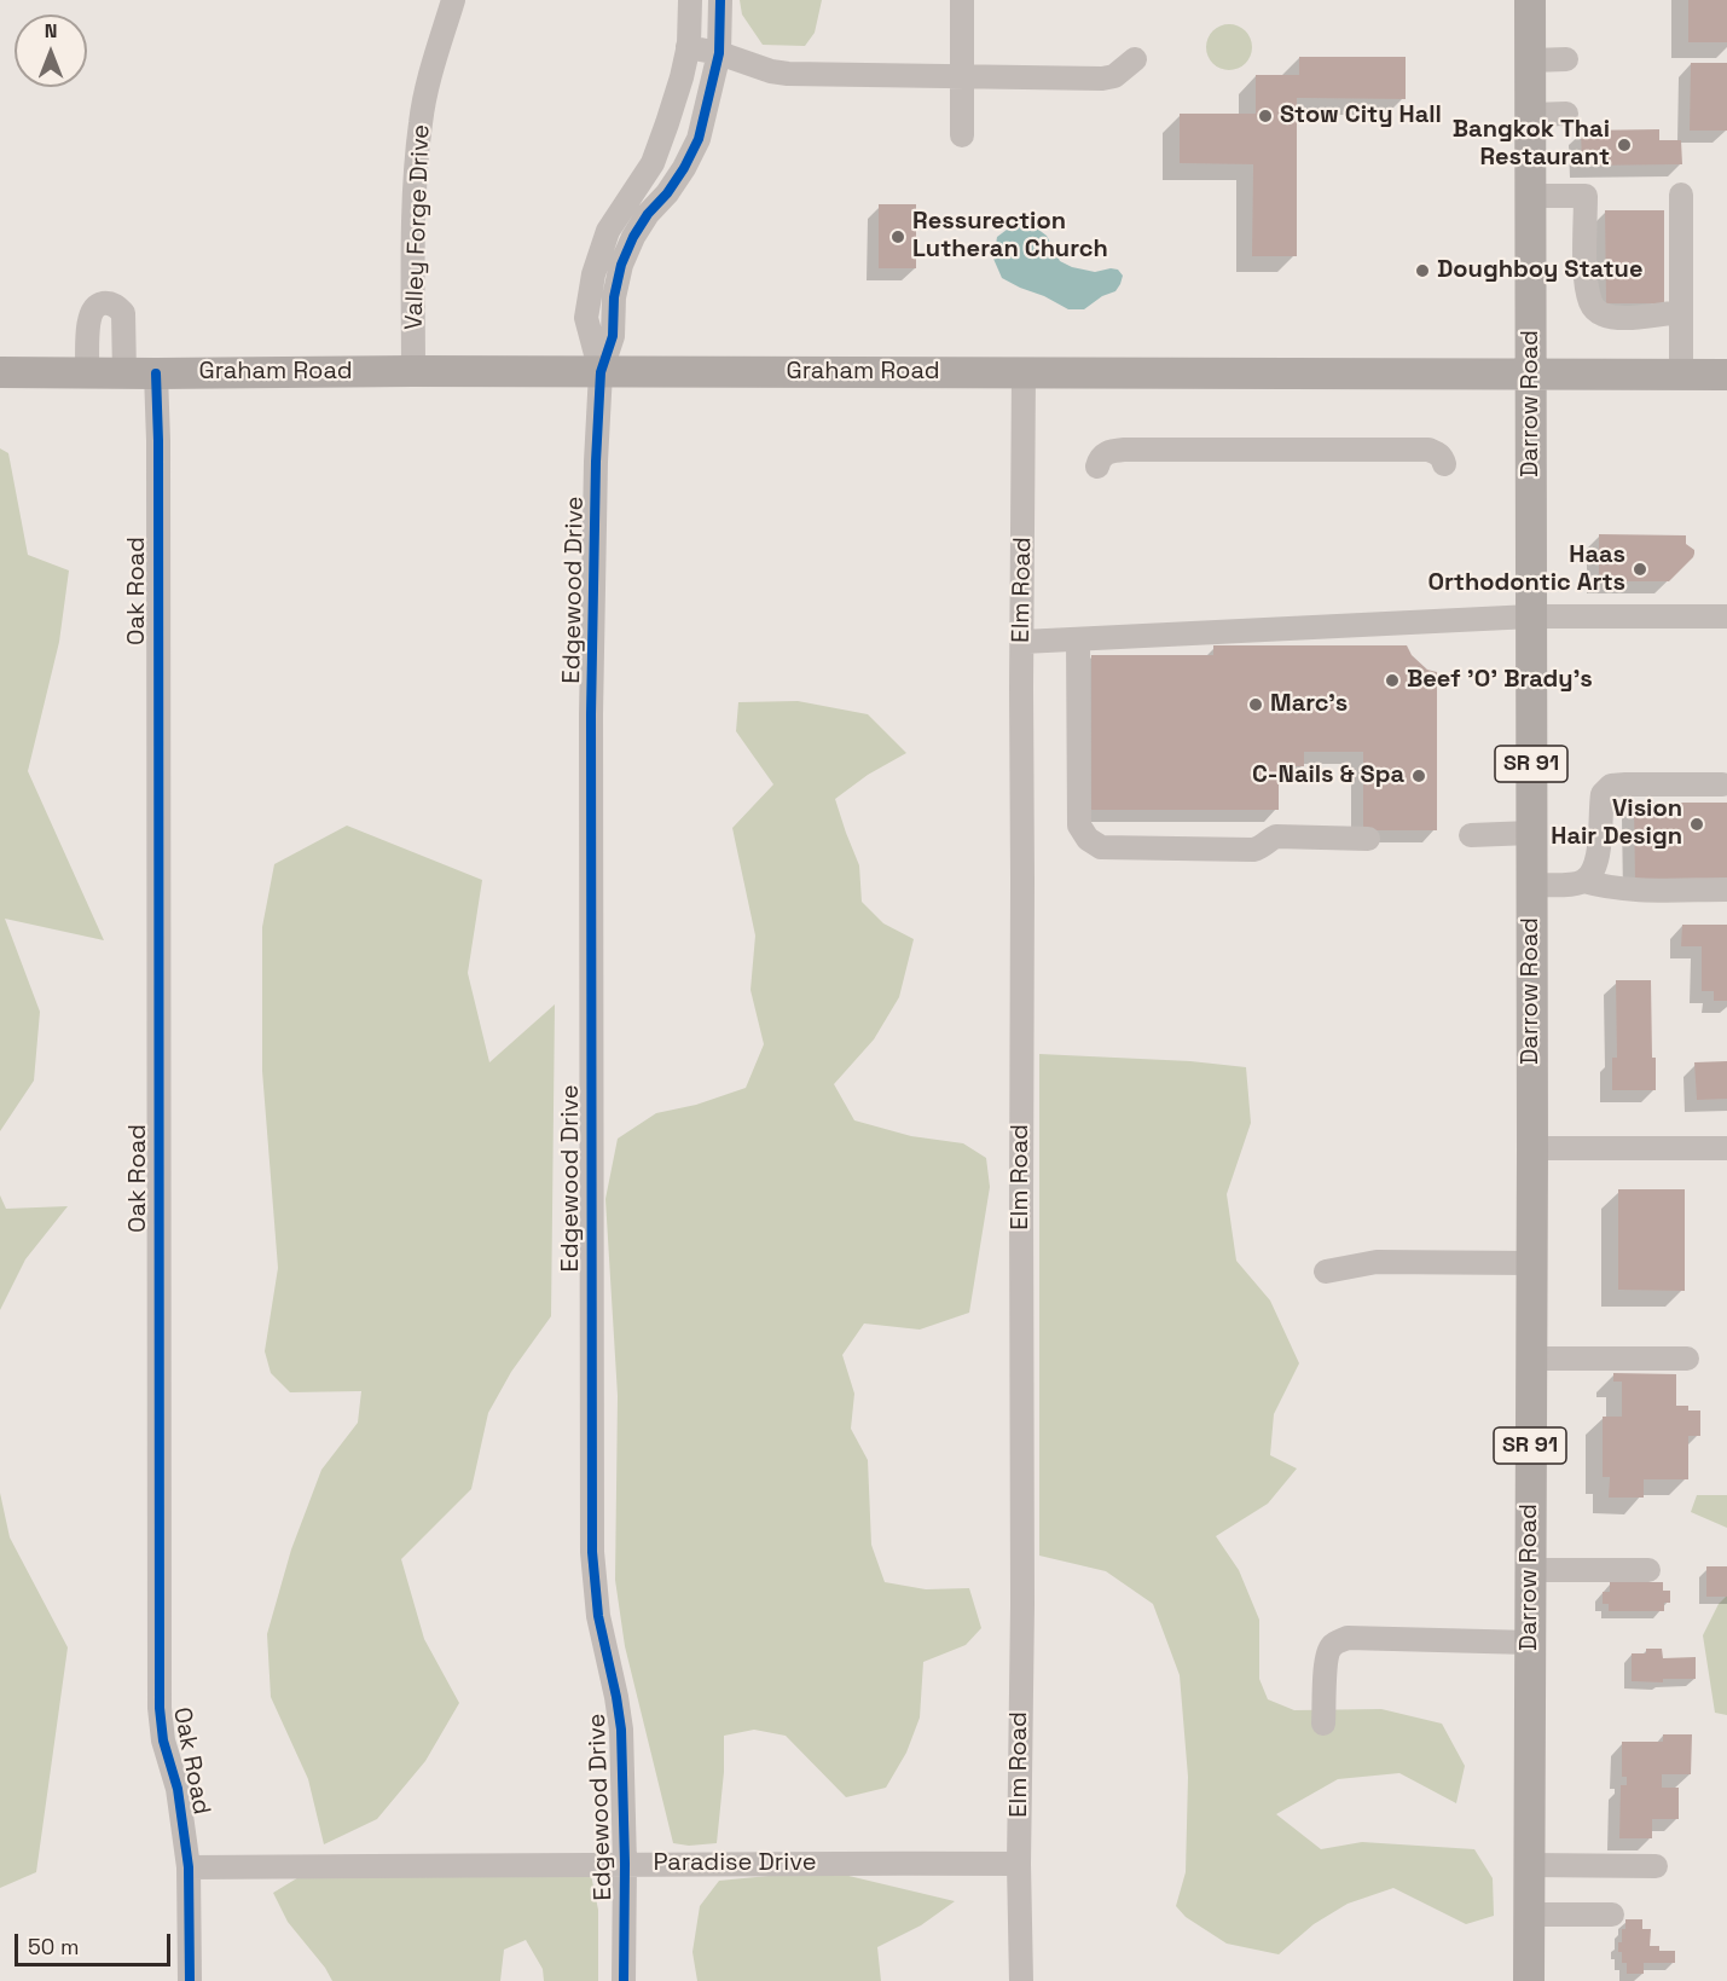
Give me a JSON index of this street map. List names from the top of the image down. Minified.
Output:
{"streets":{"main road":["Graham Road","Darrow Road","SR 91"],"street":["Valley Forge Drive","Edgewood Drive","Elm Road","Oak Road","Paradise Drive"]},"crossings":[["Valley Forge Drive","Graham Road"],["Graham Road","Darrow Road"],["Graham Road","Edgewood Drive"],["Graham Road","Elm Road"],["Graham Road","Oak Road"],["Edgewood Drive","Paradise Drive"],["Elm Road","Paradise Drive"],["Oak Road","Paradise Drive"]],"places":["Stow City Hall","Bangkok Thai Restaurant","Ressurection Lutheran Church","Doughboy Statue","Haas Orthodontic Arts","Beef 'O' Brady's","Marc's","C-Nails & Spa","Vision Hair Design"],"scale_bar":"50 m","north":"top"}
